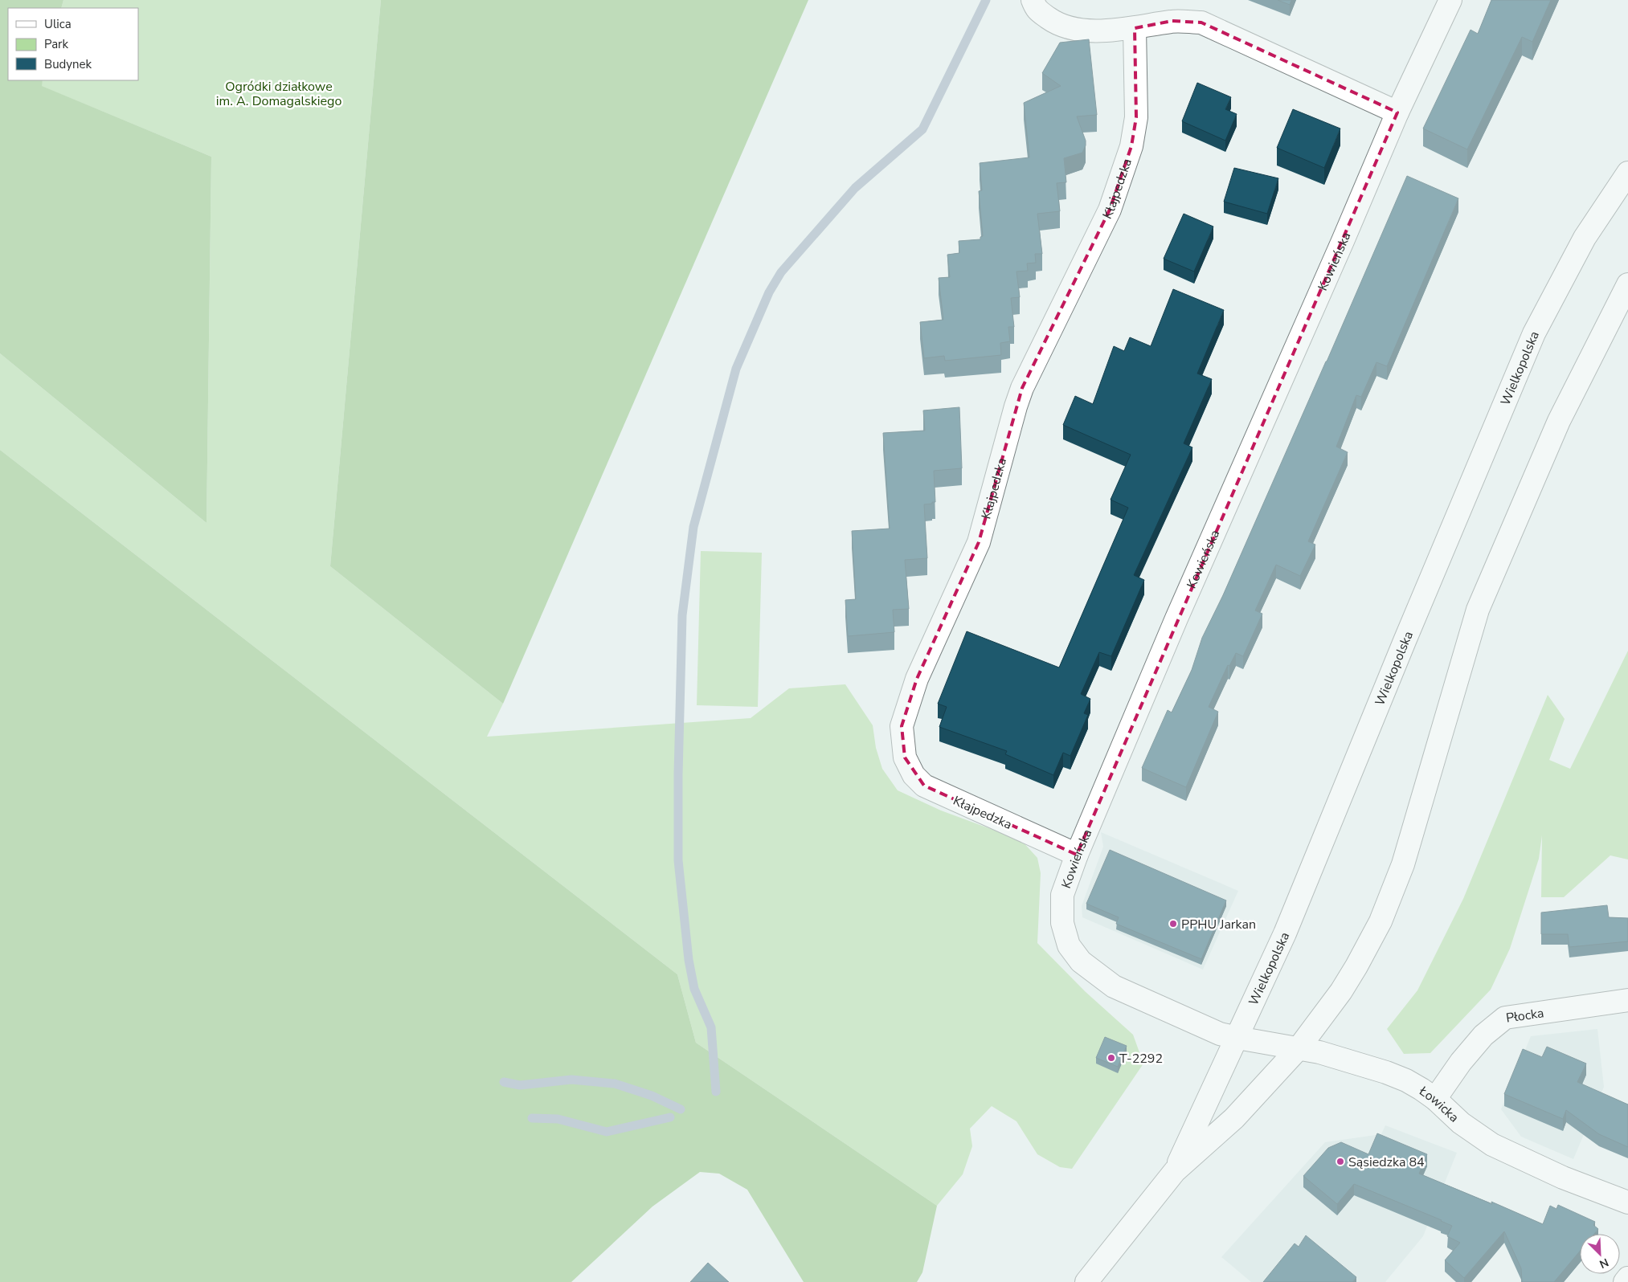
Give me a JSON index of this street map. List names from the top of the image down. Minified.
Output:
{"streets":{"street":["Kłajpedzka","Kowieńska","Wielkopolska","Płocka","Łowicka"]},"crossings":[["Kłajpedzka","Kowieńska"],["Kowieńska","Wielkopolska"],["Kowieńska","Łowicka"],["Wielkopolska","Łowicka"],["Płocka","Łowicka"]],"parks":["Ogródki działkowe im. A. Domagalskiego"],"places":["PPHU Jarkan","T-2292","Sąsiedzka 84"],"legend":["Ulica","Park","Budynek"],"north":"bottom right"}
